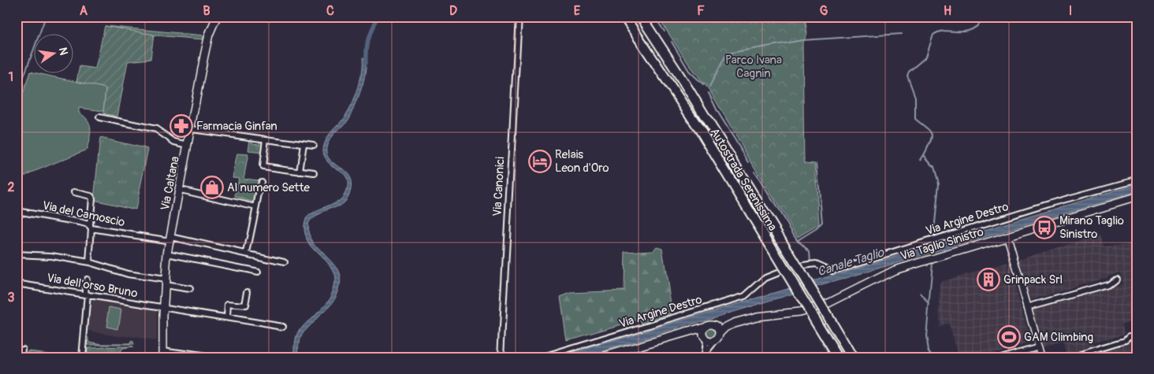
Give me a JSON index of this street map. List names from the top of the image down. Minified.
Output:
{"streets":{"highway":["Autostrada Serenissima"],"main road":["Via Caltana","Via Taglio Sinistro"],"street":["Via Canonici","Via del Camoscio","Via Argine Destro","Via dell'orso Bruno"]},"crossings":[["Via Caltana","Via del Camoscio"],["Via Caltana","Via dell'orso Bruno"]],"water":["Canale Taglio"],"parks":["Parco Ivana Cagnin"],"places":{"pharmacy":["Farmacia Ginfan"],"hotel":["Relais Leon d'Oro"],"shop":["Al numero Sette"],"bus stop":["Mirano Taglio Sinistro"],"building":["Grinpack Srl"],"sports":["GAM Climbing"]},"north":"right","grid":{"columns":["A","B","C","D","E","F","G","H","I"],"rows":["1","2","3"]}}
